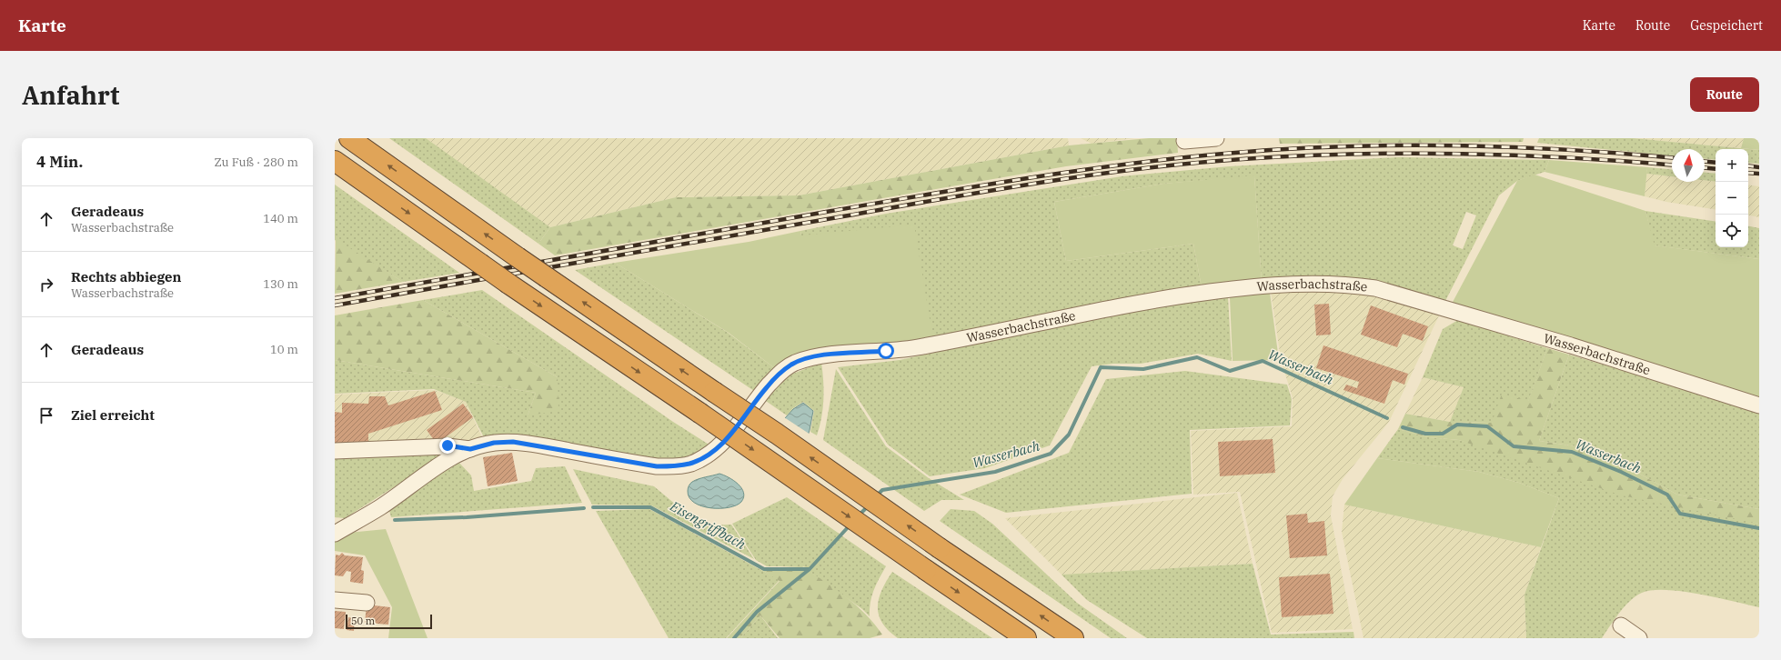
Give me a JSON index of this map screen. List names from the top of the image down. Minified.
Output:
{"streets":{"street":["Wasserbachstraße"]},"water":["Wasserbach","Eisengriffbach"],"scale_bar":"50 m","north":"top","page":{"header":"Karte","nav":["Karte","Route","Gespeichert"],"buttons":"Route","title":"Anfahrt","heading":["4 Min.","Zu Fuß · 280 m"],"map_buttons":["+","−"],"list":[["Geradeaus","Wasserbachstraße","140 m"],["Rechts abbiegen","Wasserbachstraße","130 m"],["Geradeaus","10 m"],"Ziel erreicht"],"scale":"50 m"}}
